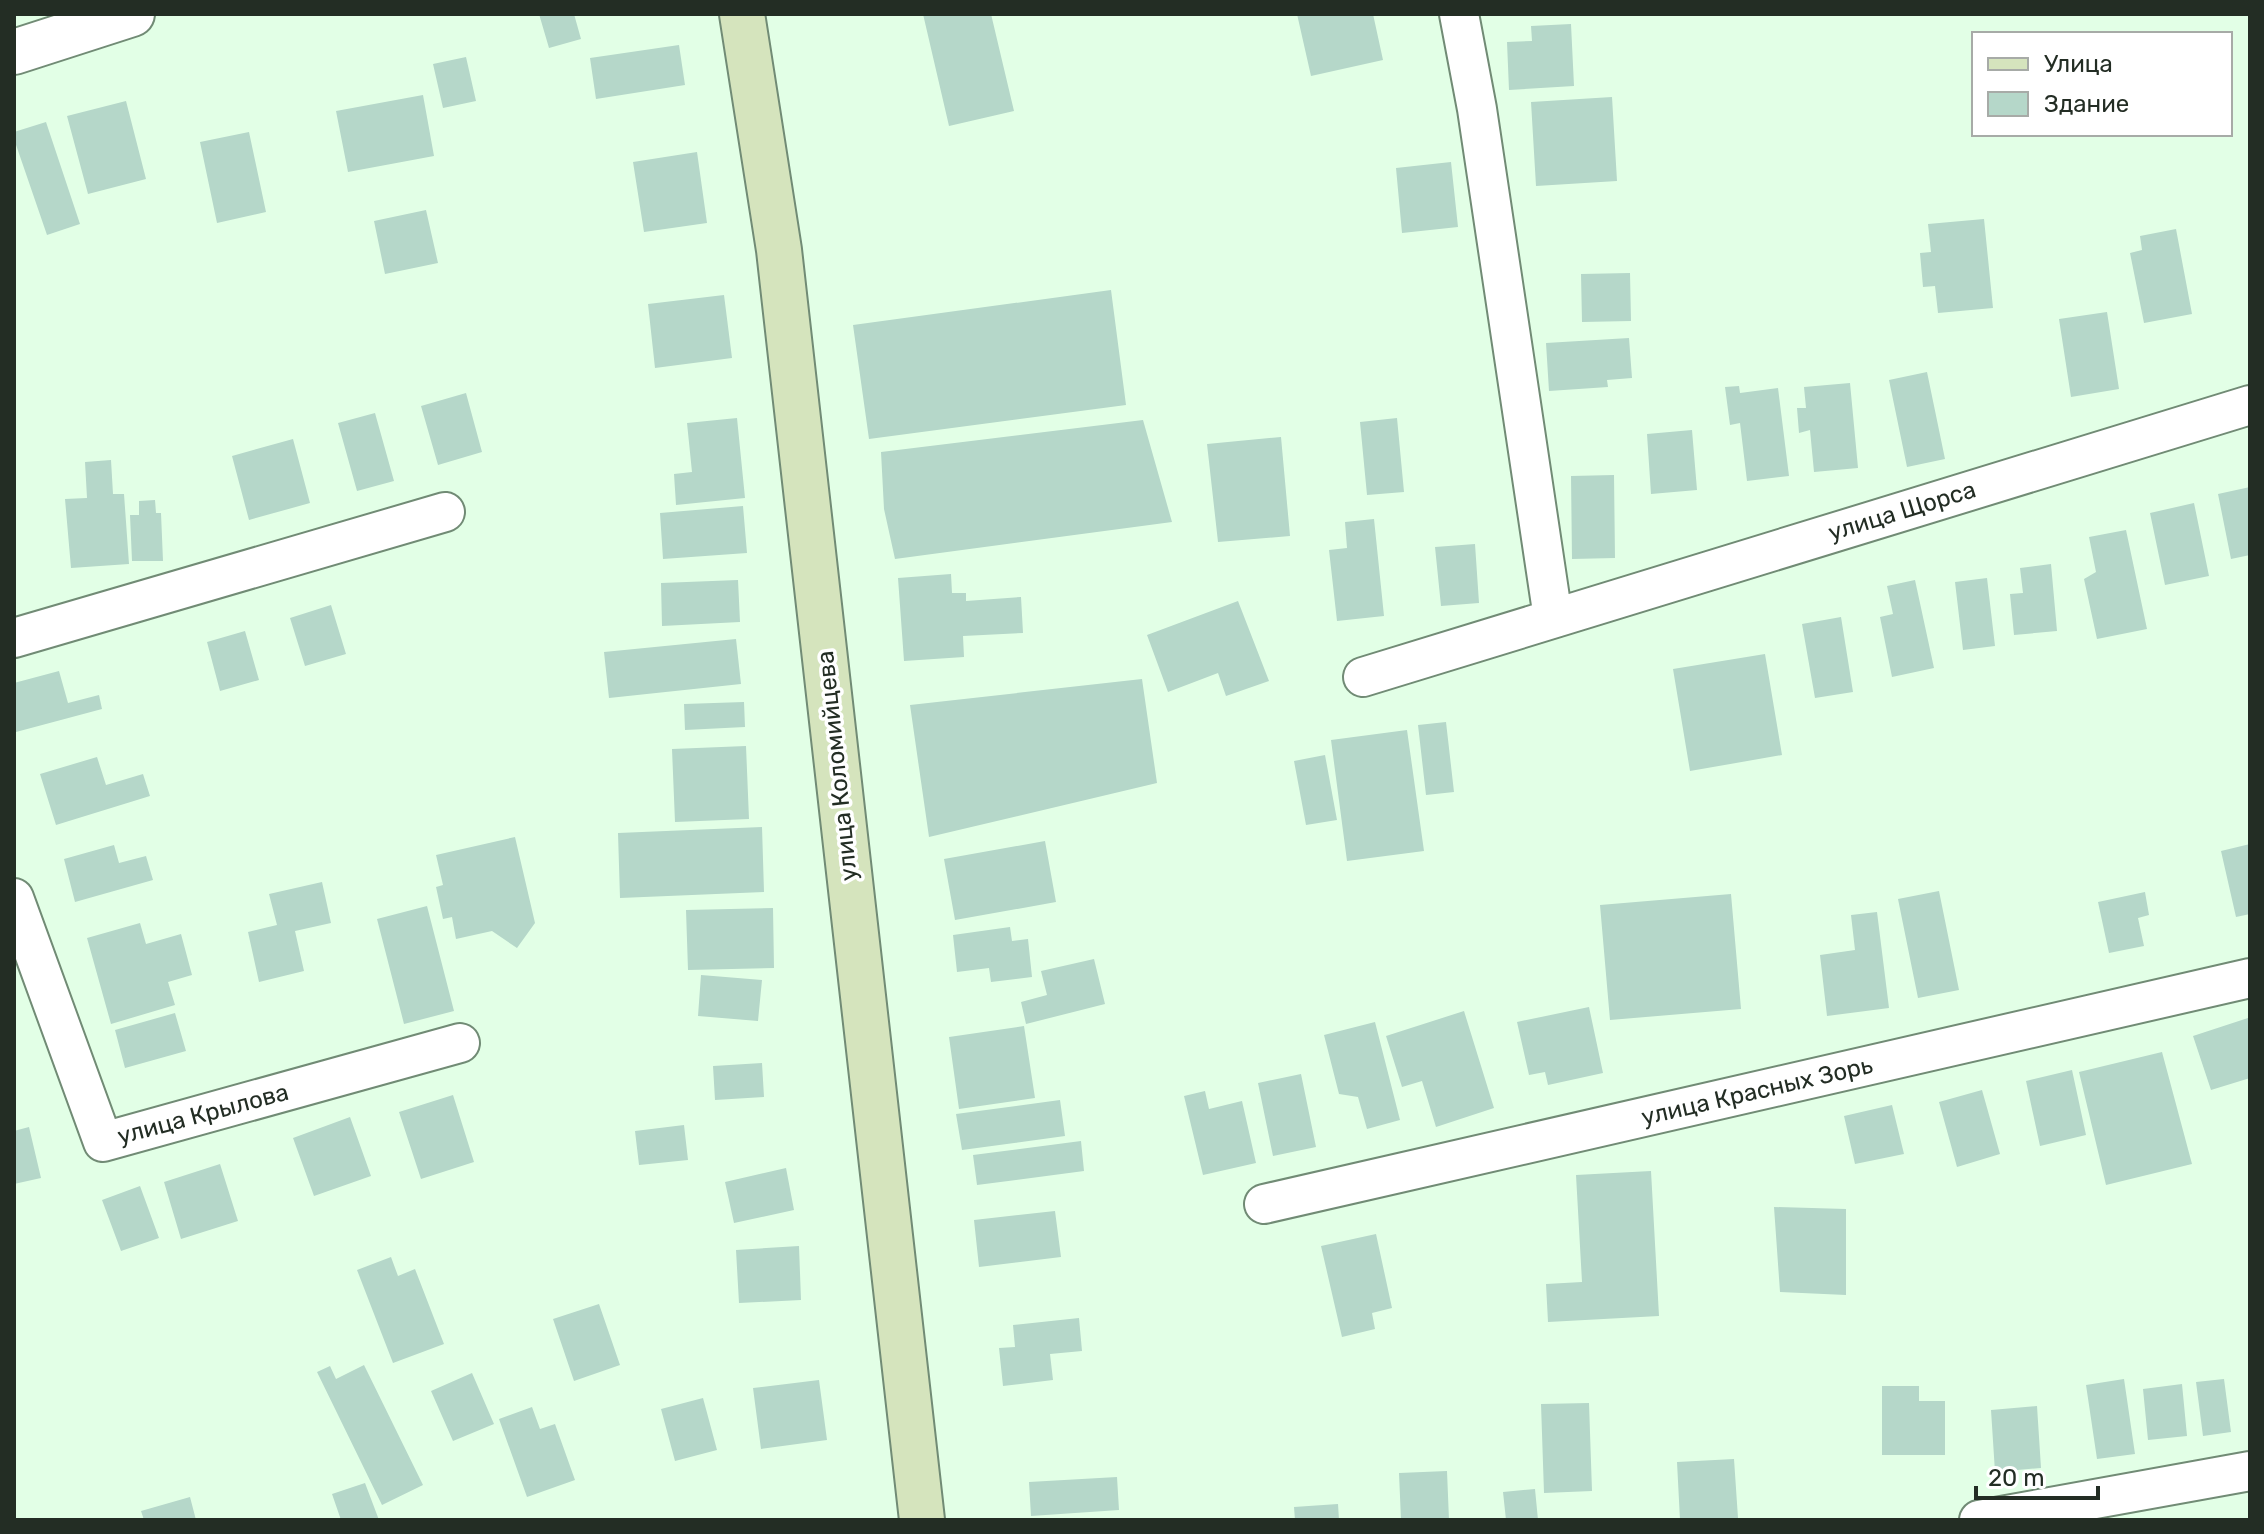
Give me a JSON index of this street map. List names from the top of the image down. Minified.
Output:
{"streets":{"main road":["улица Коломийцева"],"street":["улица Щорса","улица Красных Зорь","улица Крылова"]},"legend":["Улица","Здание"],"scale_bar":"20 m"}
